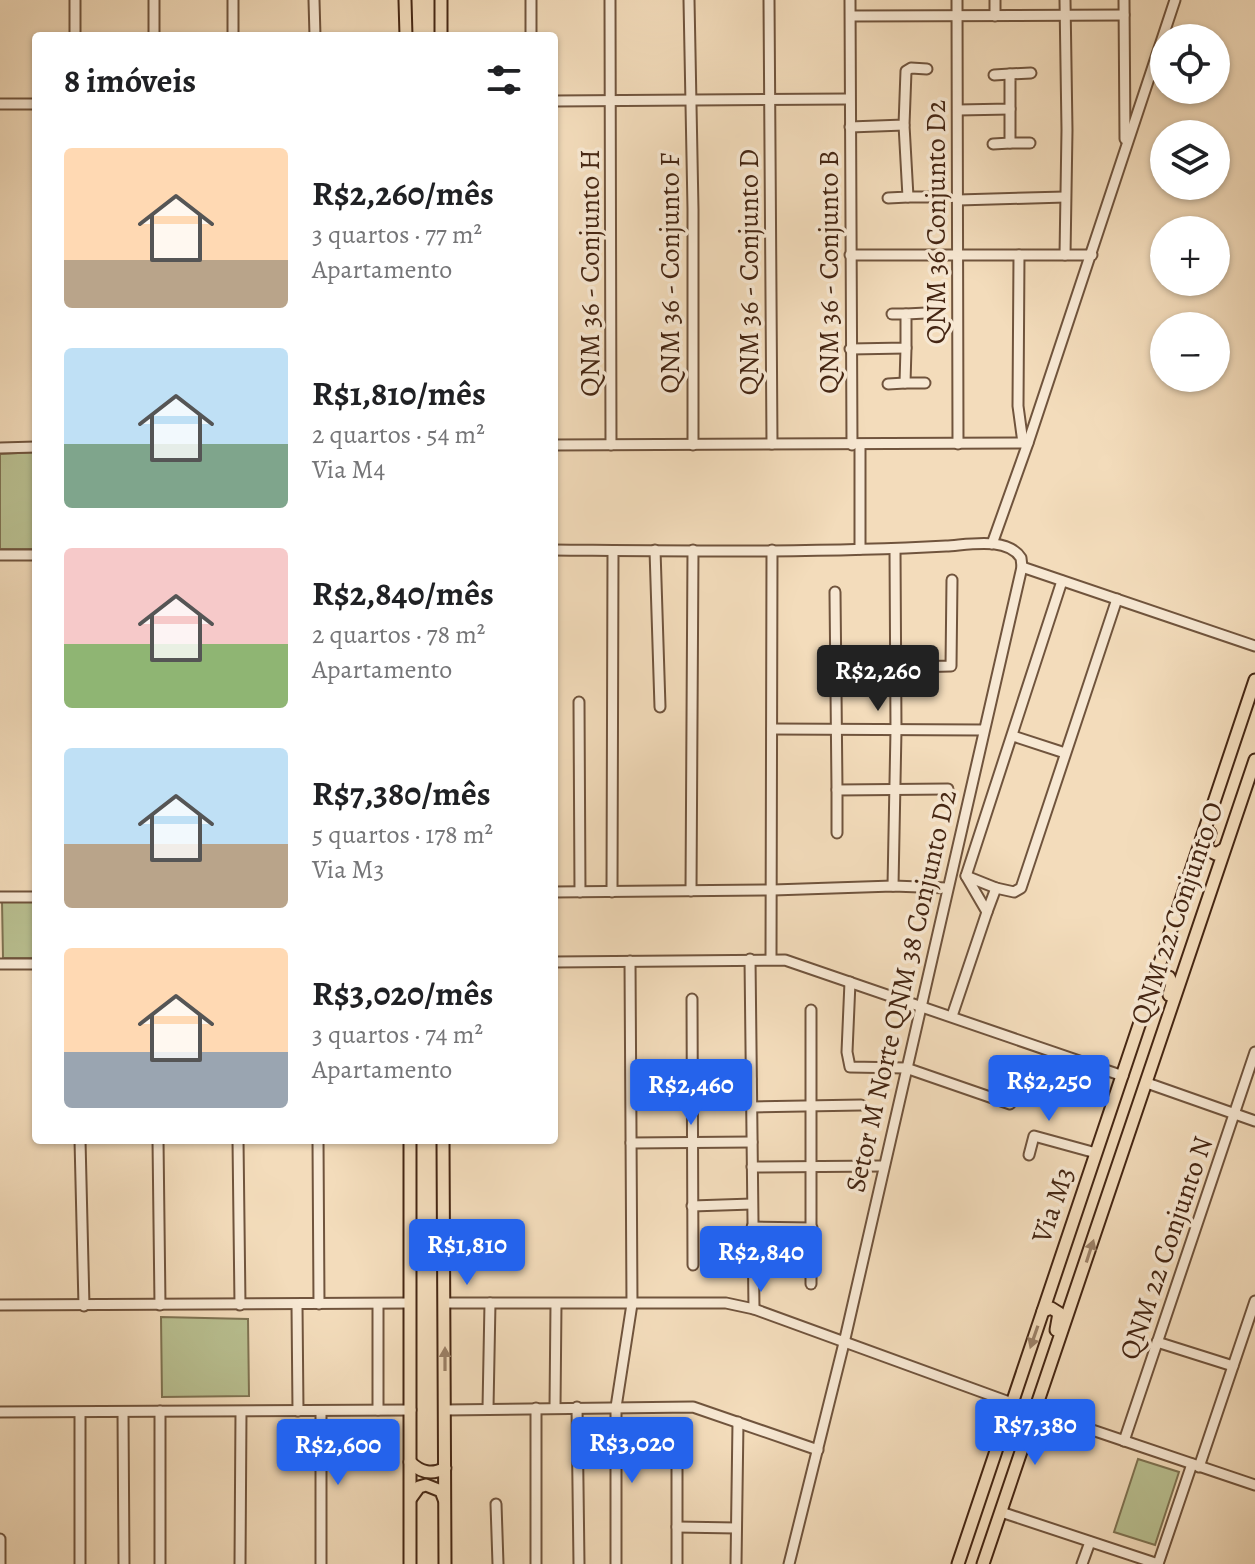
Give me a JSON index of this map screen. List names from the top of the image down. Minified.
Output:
{"streets":{"main road":["QNM 22 Conjunto O","Via M3"],"street":["QNM 36 Conjunto D2","QNM 36 - Conjunto D","QNM 36 - Conjunto B","QNM 36 - Conjunto H","QNM 36 - Conjunto F","Setor M Norte QNM 38 Conjunto D2","QNM 22 Conjunto N"]},"page":{"map_buttons":["+","−"],"heading":"8 imóveis","list":[{"name":"R$2,260/mês","note":"3 quartos · 77 m² · Apartamento"},{"name":"R$1,810/mês","note":"2 quartos · 54 m² · Via M4"},{"name":"R$2,840/mês","note":"2 quartos · 78 m² · Apartamento"},{"name":"R$7,380/mês","note":"5 quartos · 178 m² · Via M3"},{"name":"R$3,020/mês","note":"3 quartos · 74 m² · Apartamento"}],"price":["R$2,260","R$2,250","R$2,460","R$1,810","R$2,840","R$7,380","R$3,020","R$2,600"]}}
